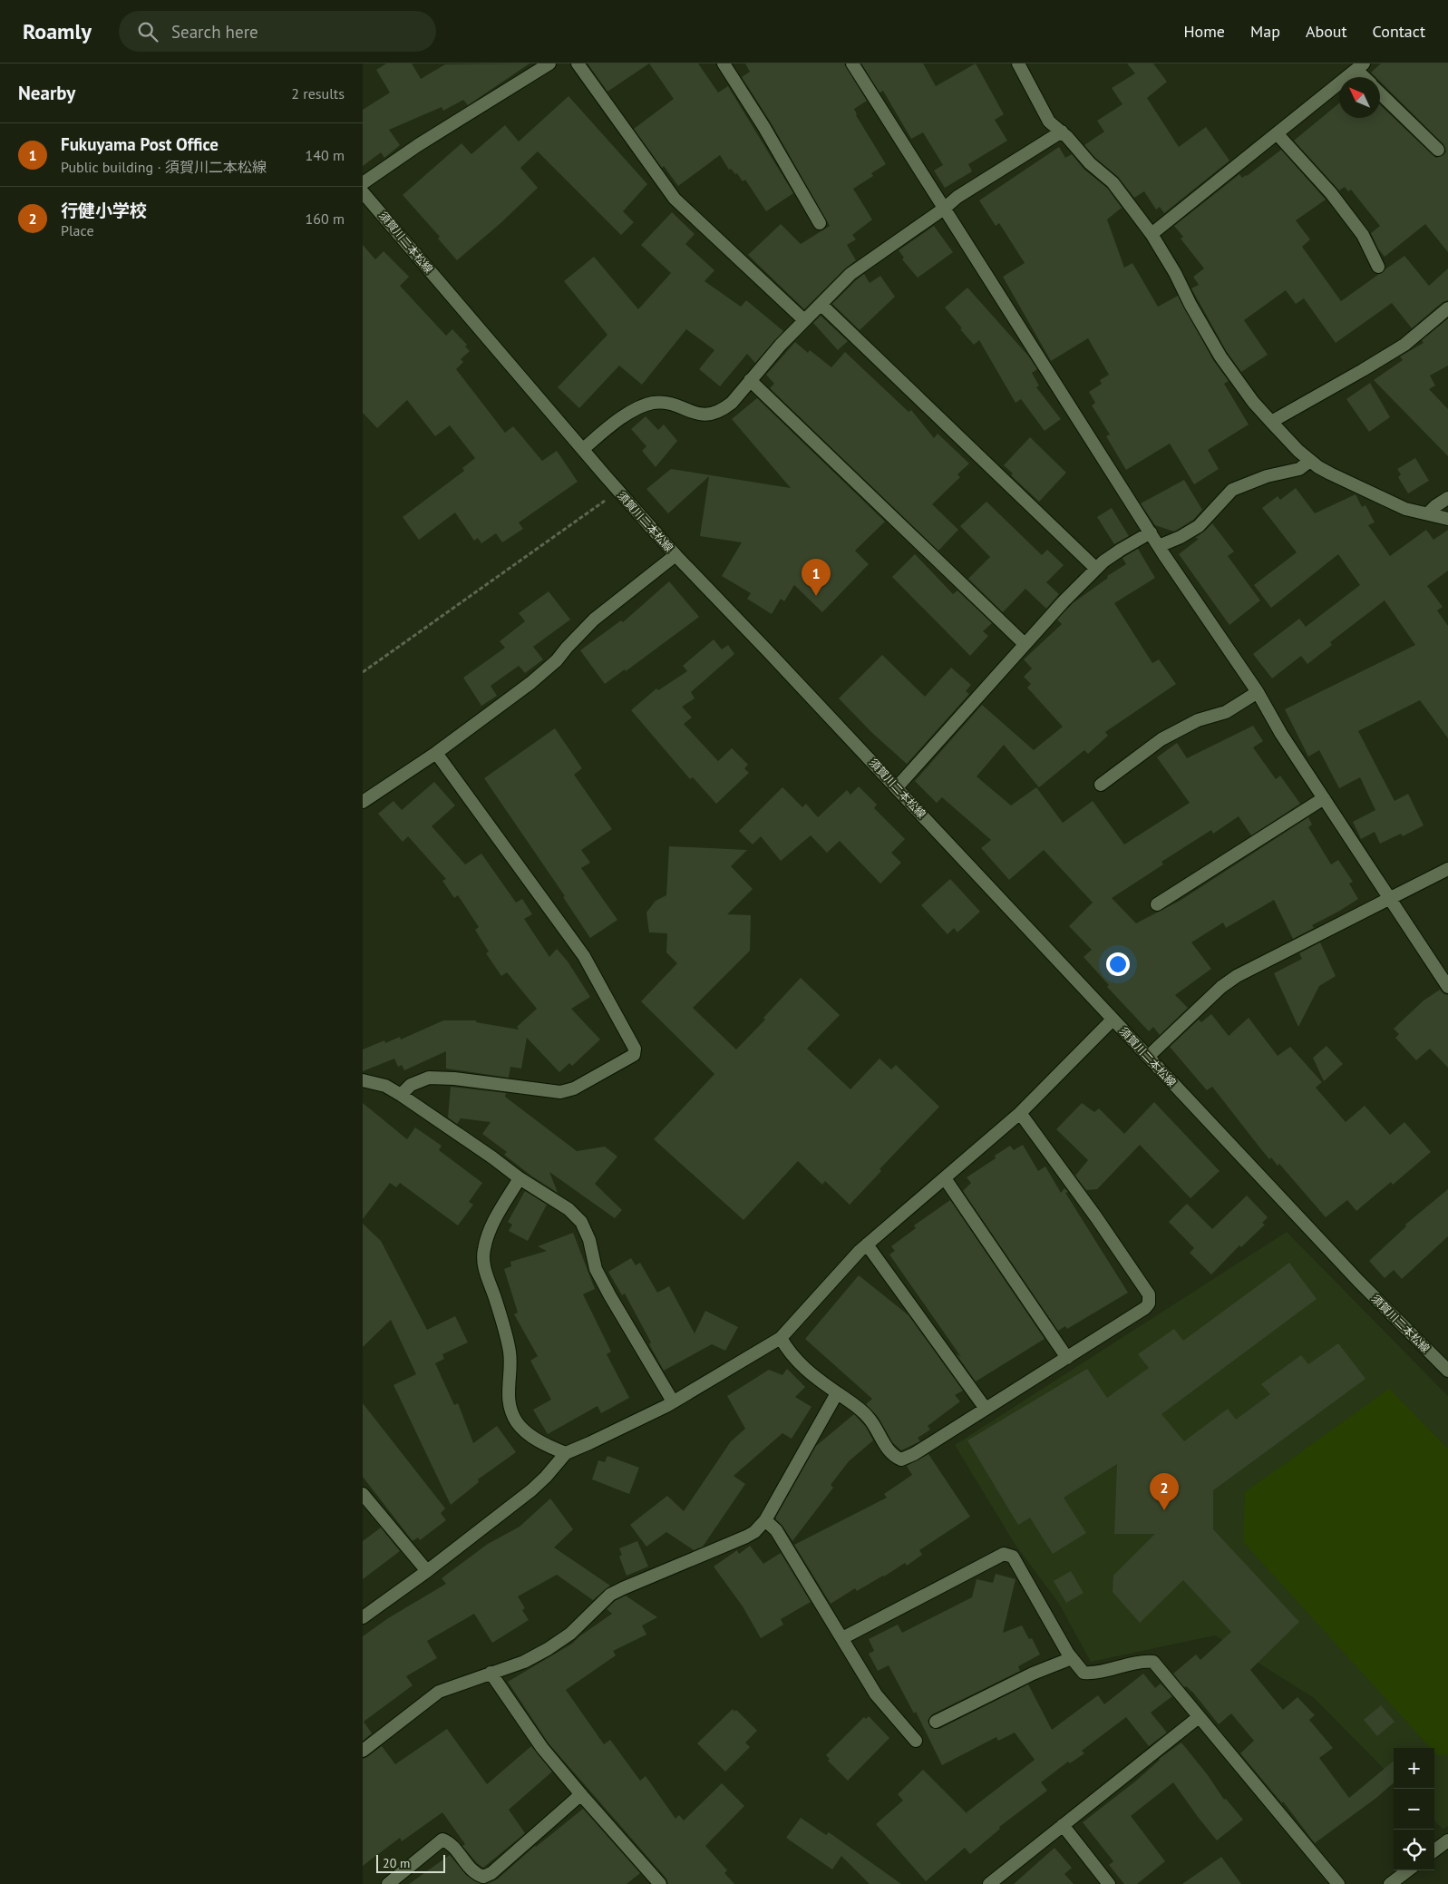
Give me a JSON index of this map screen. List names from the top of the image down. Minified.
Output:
{"streets":{"street":["須賀川二本松線"]},"scale_bar":"20 m","north":"top left","page":{"header":"Roamly","search":"Search here","nav":["Home","Map","About","Contact"],"heading":["Nearby","2 results"],"list":[{"mark":"1","name":"Fukuyama Post Office","note":"Public building · 須賀川二本松線","value":"140 m"},{"mark":"2","name":"行健小学校","note":"Place","value":"160 m"}],"pins":["1","2"],"map_buttons":["+","−"],"scale":"20 m"}}
